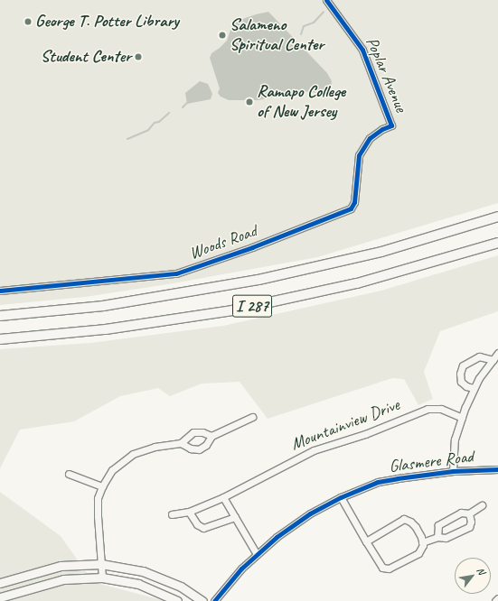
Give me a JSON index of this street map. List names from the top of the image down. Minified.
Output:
{"streets":{"highway":["I 287"],"street":["Poplar Avenue","Woods Road","Mountainview Drive","Glasmere Road"]},"crossings":[["Poplar Avenue","Woods Road"]],"places":["George T. Potter Library","Salameno Spiritual Center","Student Center","Ramapo College of New Jersey"],"north":"top right"}
